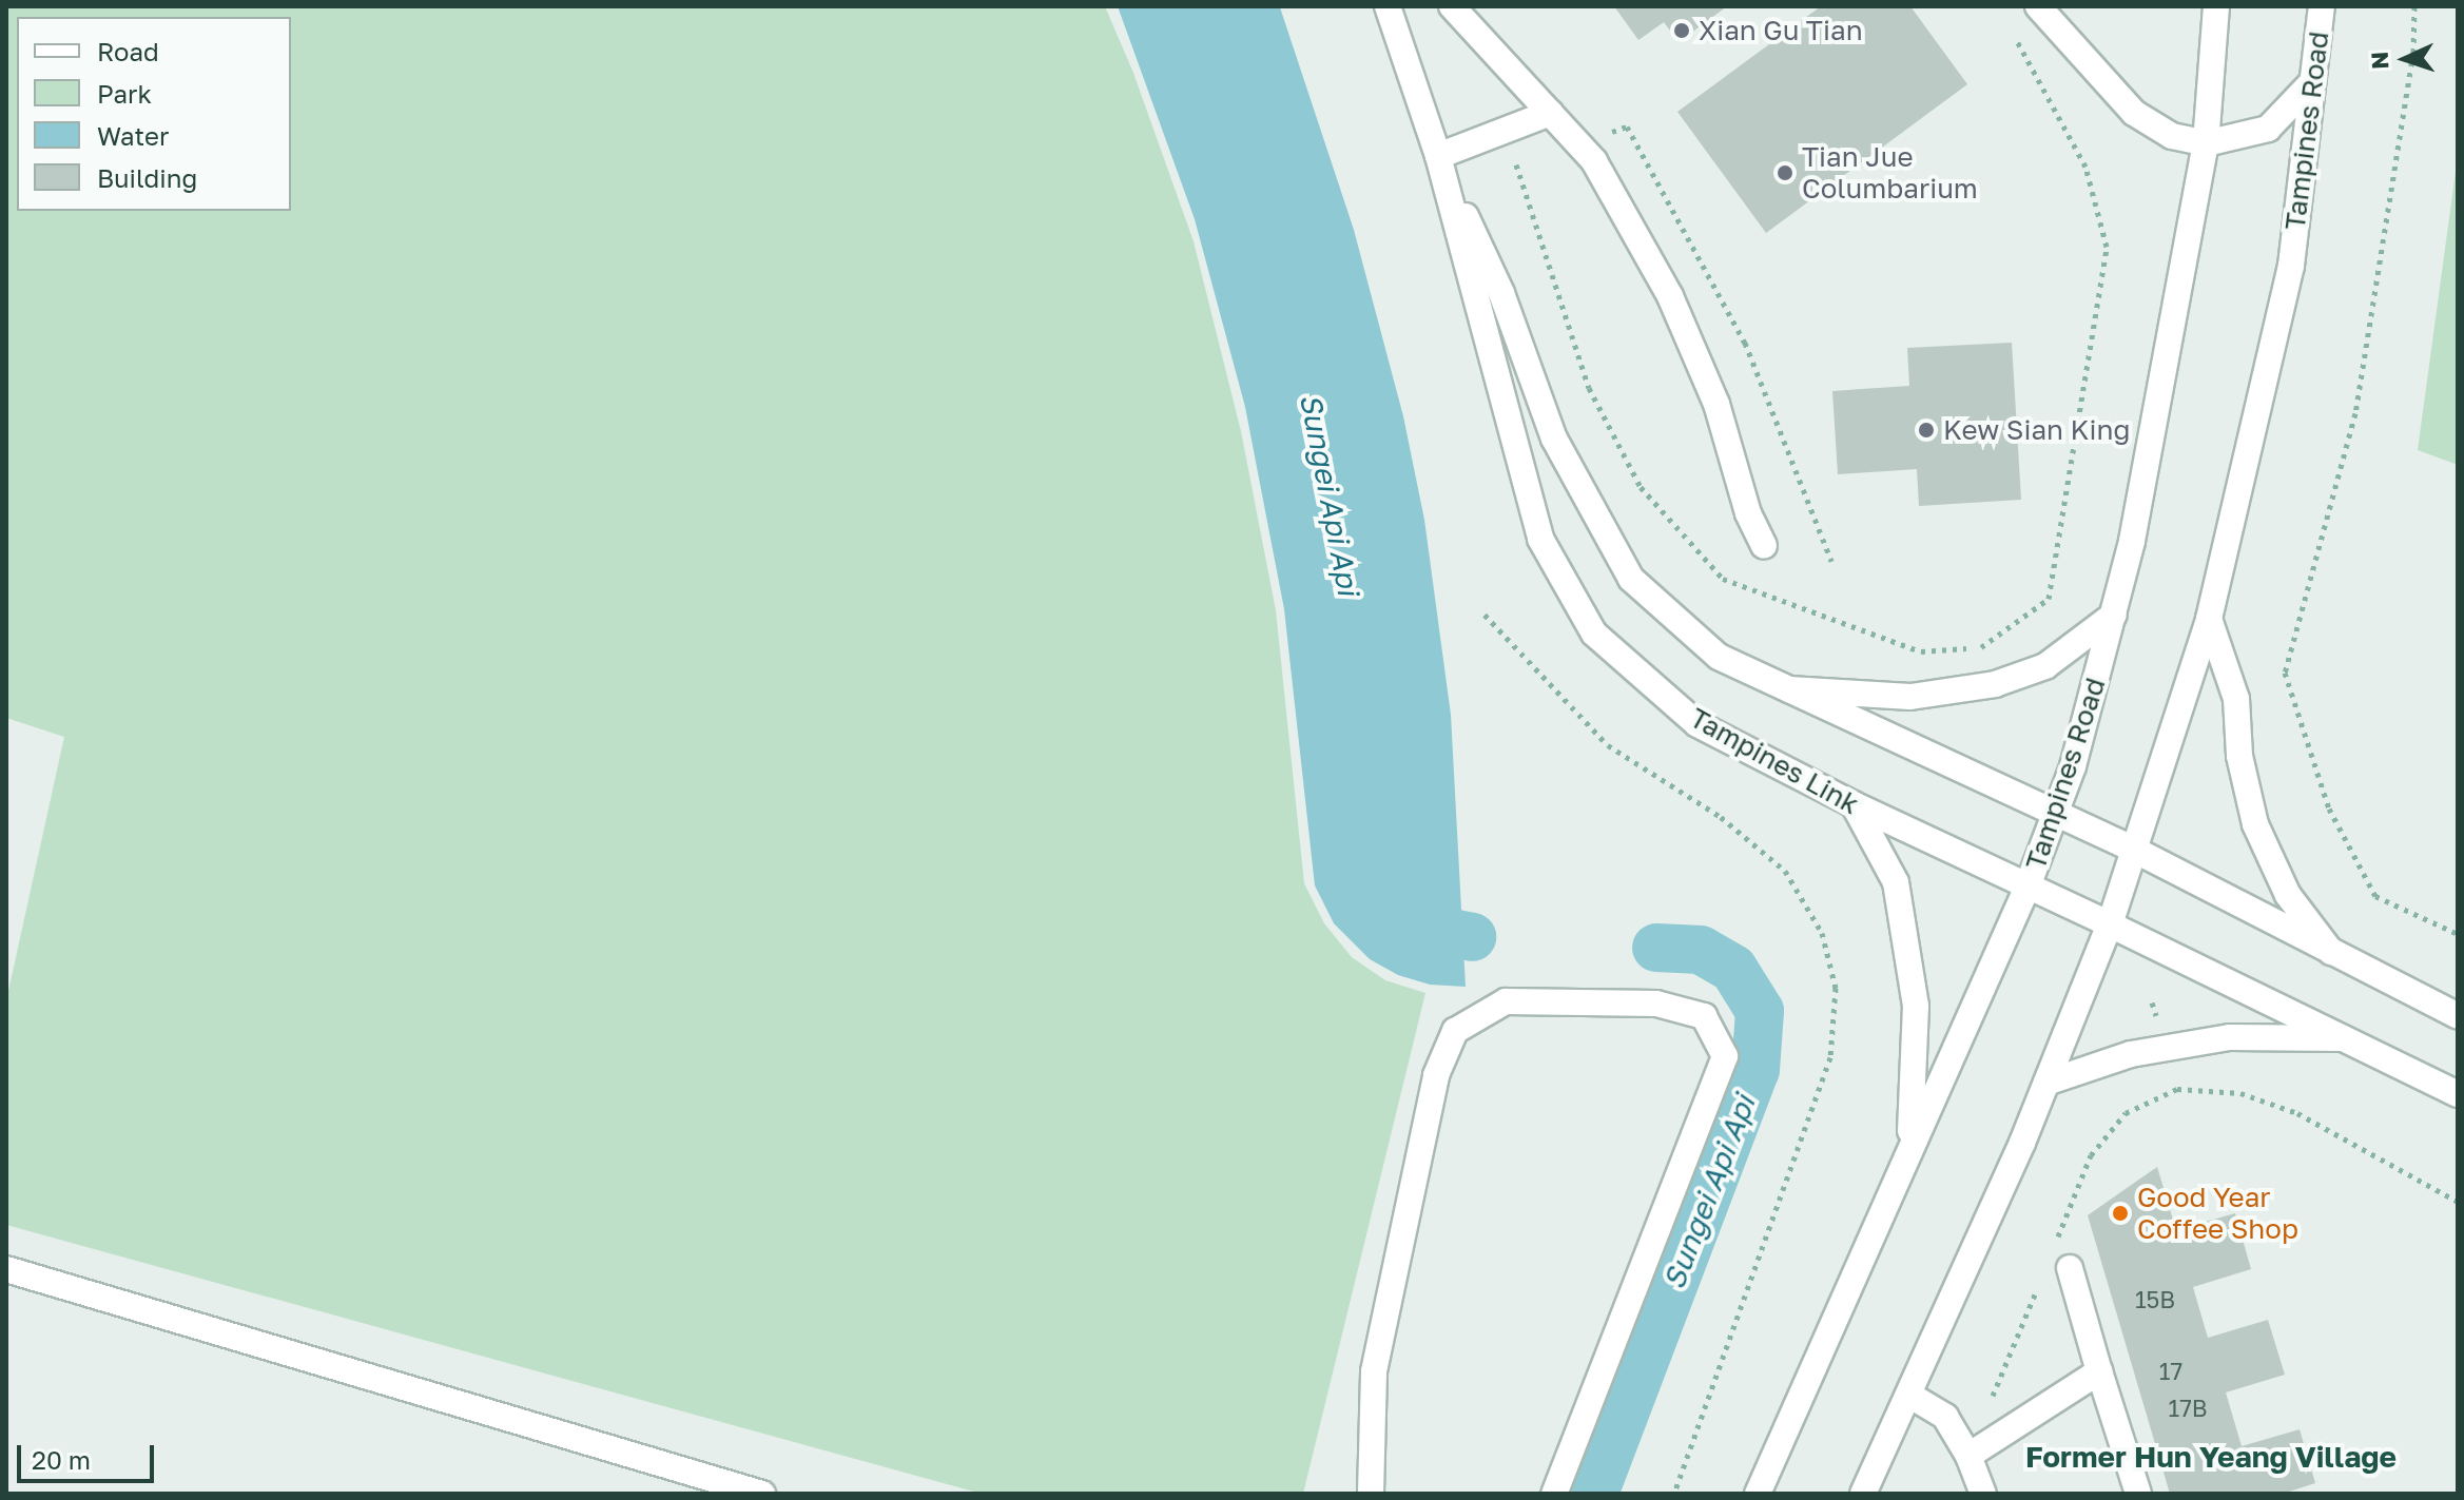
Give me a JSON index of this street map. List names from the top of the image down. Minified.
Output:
{"streets":{"main road":["Tampines Road","Tampines Link"]},"crossings":[["Tampines Road","Tampines Link"]],"districts":["Former Hun Yeang Village"],"water":["Sungei Api Api"],"places":["Xian Gu Tian","Tian Jue Columbarium","Kew Sian King","Good Year Coffee Shop"],"house_numbers":["15B","17","17B"],"legend":["Road","Park","Water","Building"],"scale_bar":"20 m","north":"left"}
